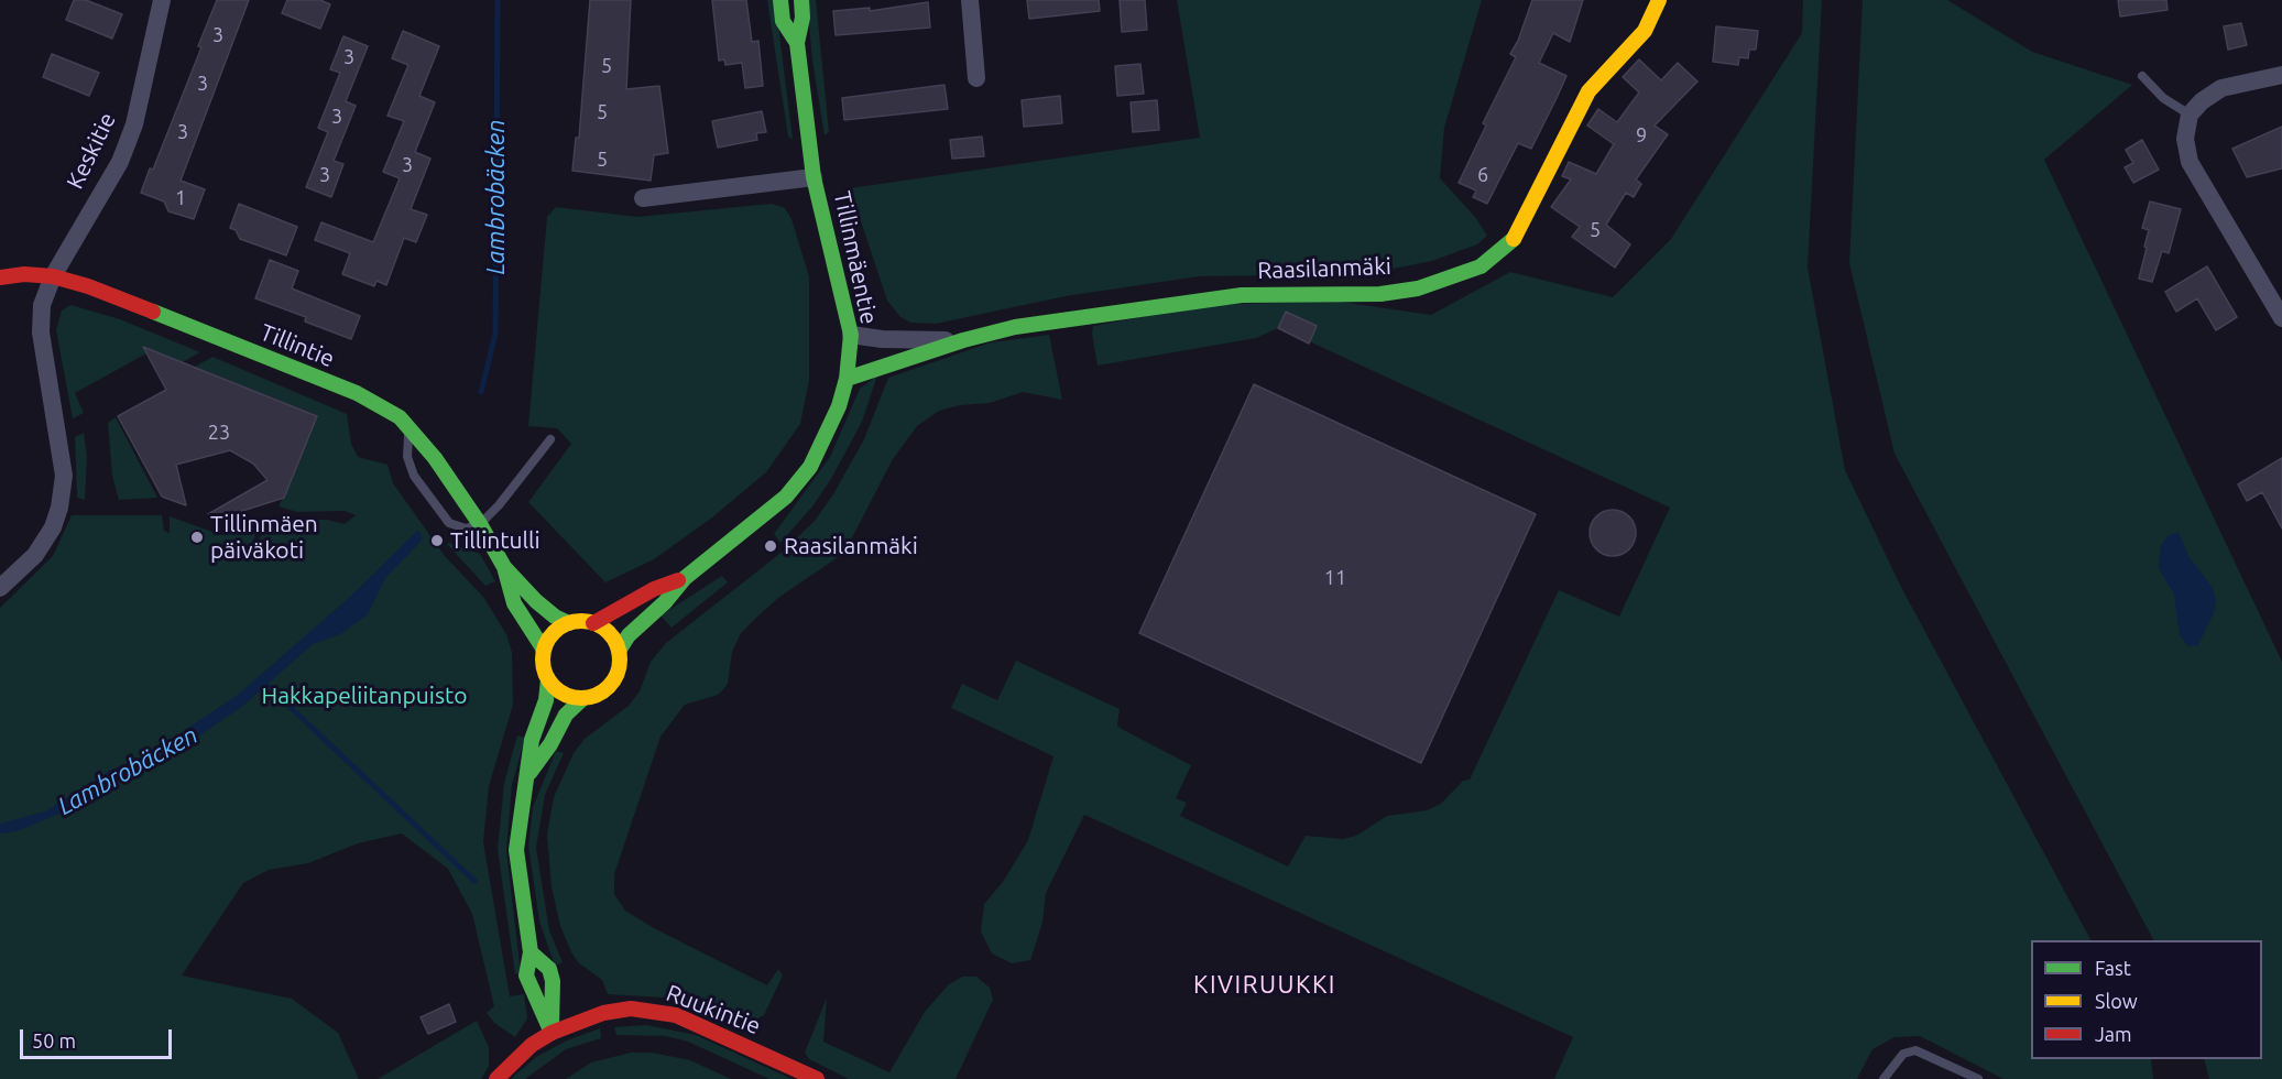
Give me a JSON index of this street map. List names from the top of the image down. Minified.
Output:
{"streets":{"street":["Keskitie","Tillinmäentie","Raasilanmäki","Tillintie","Ruukintie"]},"crossings":[["Keskitie","Tillintie"],["Tillinmäentie","Raasilanmäki"],["Tillinmäentie","Tillintie"]],"districts":["KIVIRUUKKI"],"water":["Lambrobäcken"],"parks":["Hakkapeliitanpuisto"],"places":["Tillinmäen päiväkoti","Tillintulli","Raasilanmäki"],"house_numbers":["3","3","5","3","5","3","3","9","5","3","3","6","1","5","23","11"],"legend":["Fast","Slow","Jam"],"scale_bar":"50 m"}
